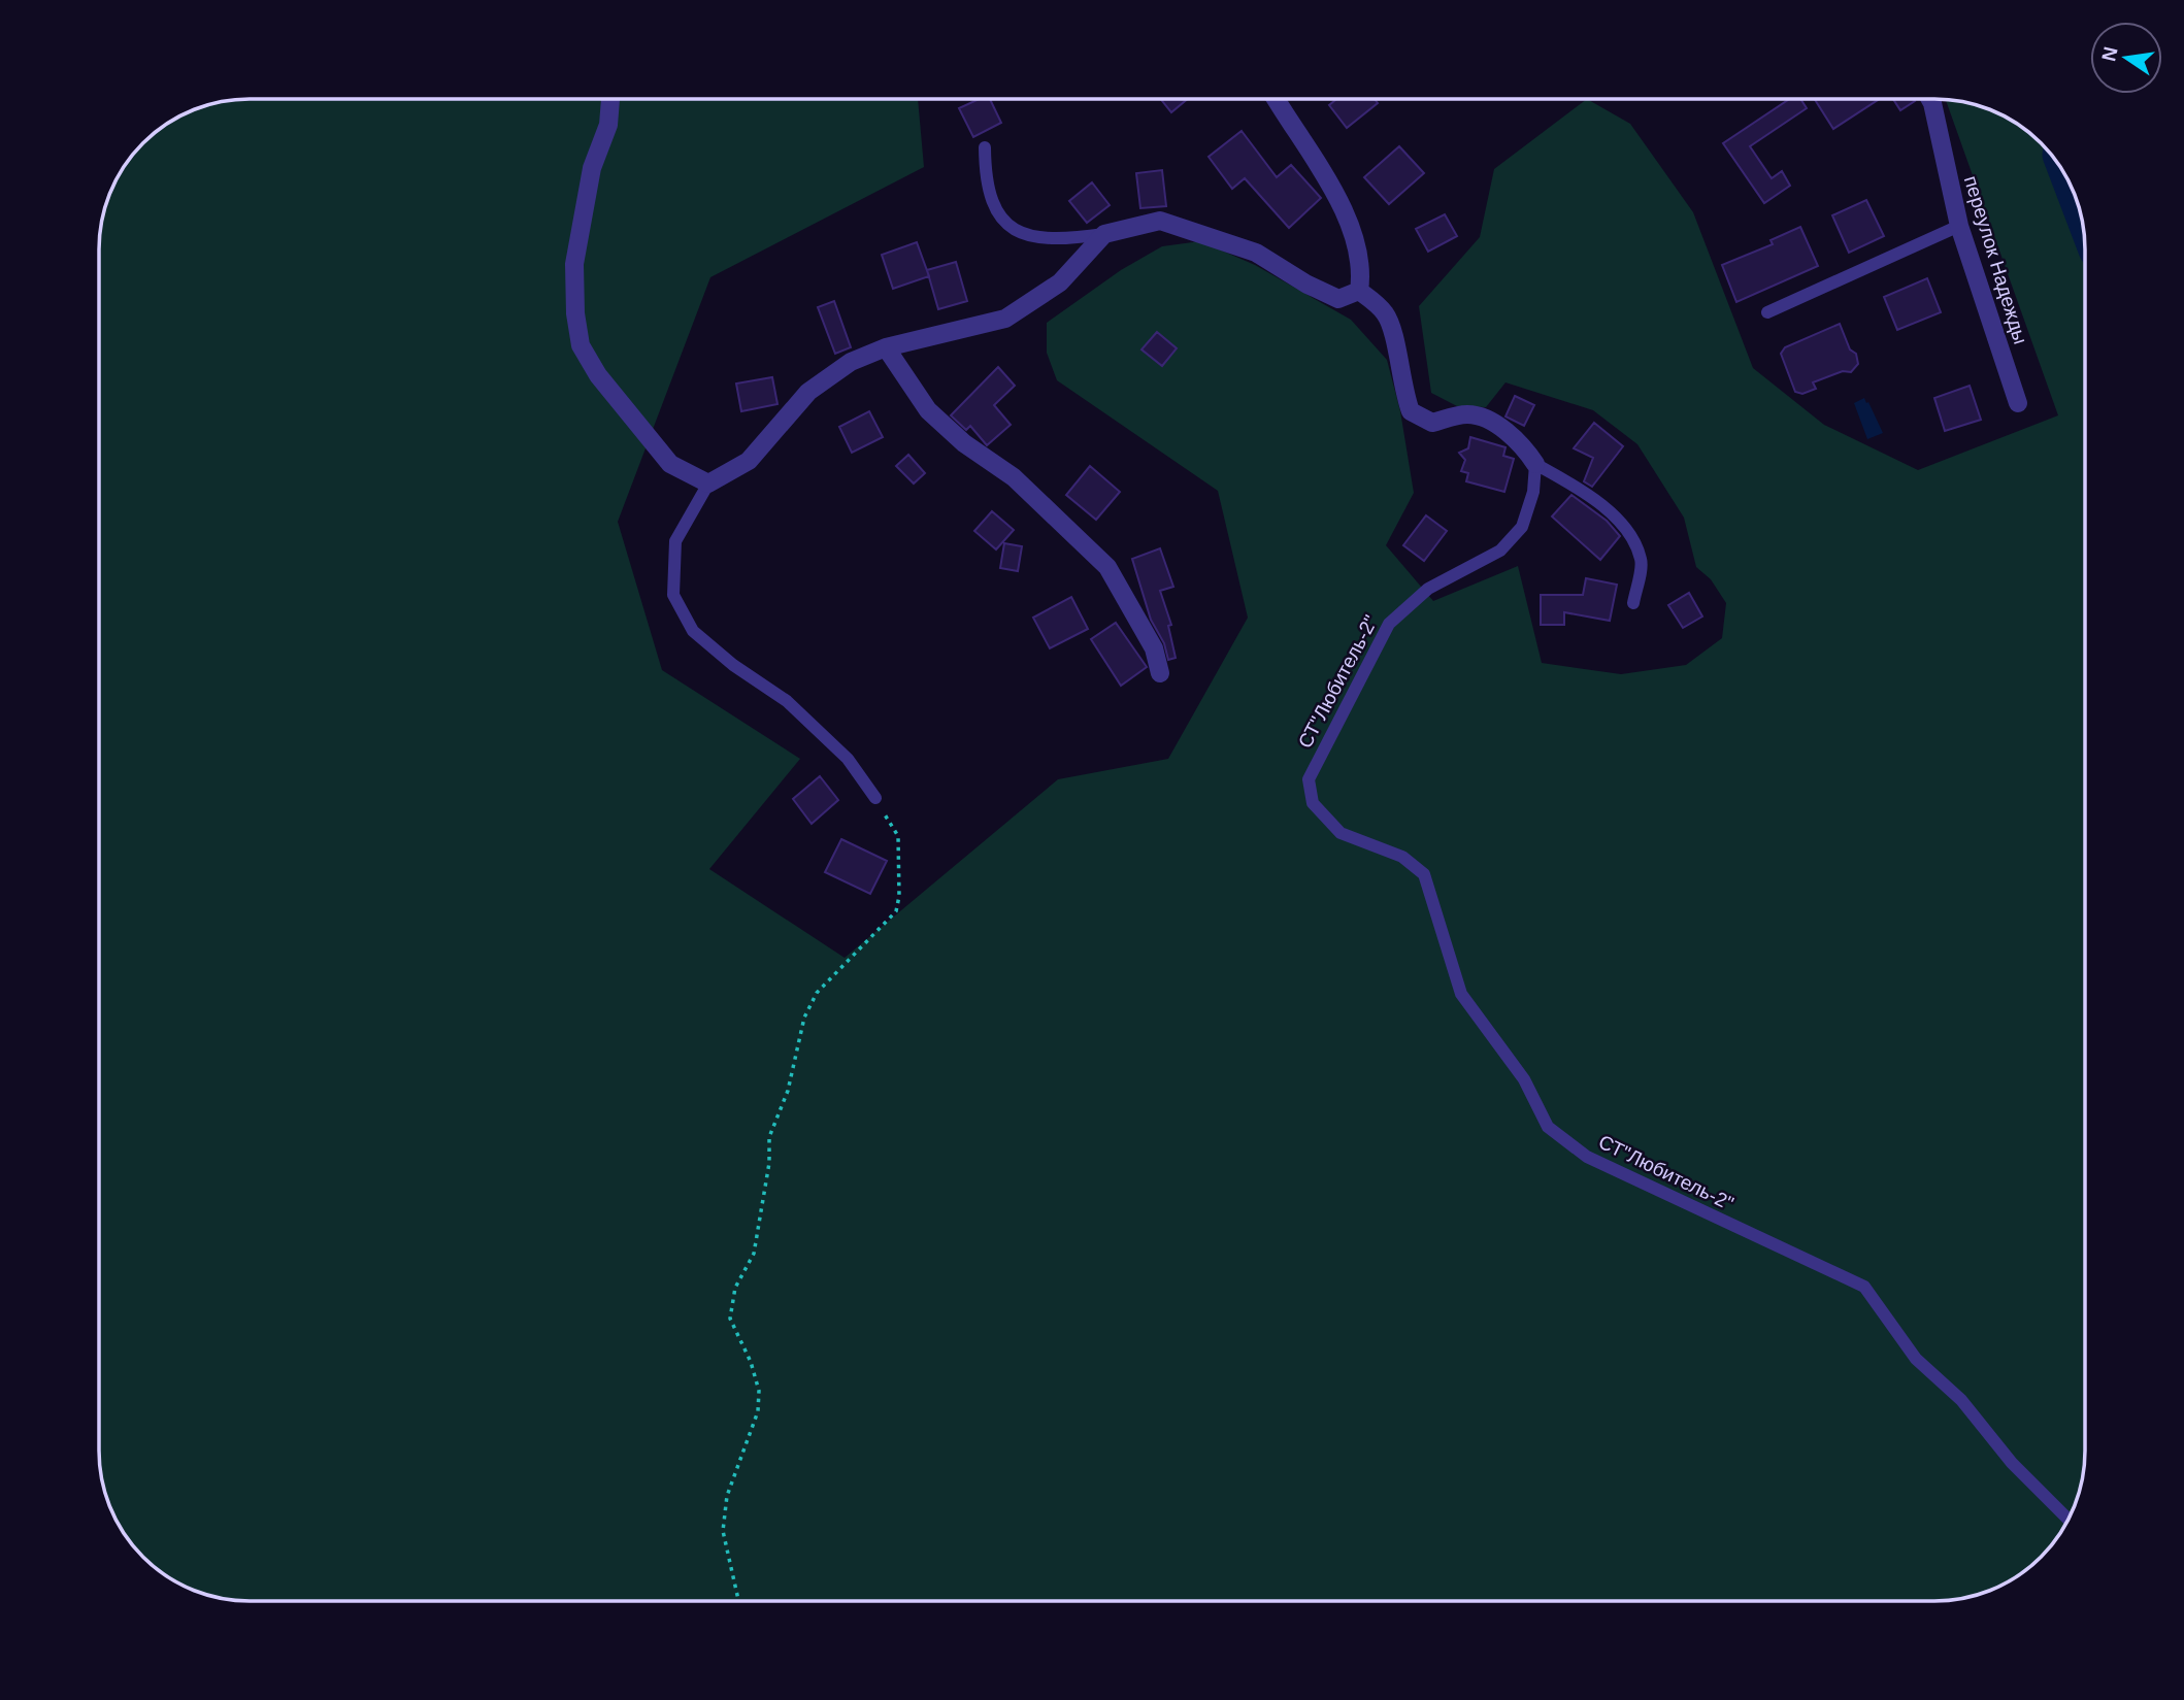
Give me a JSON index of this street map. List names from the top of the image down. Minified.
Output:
{"streets":{"street":["переулок Надежды"],"lane":["СТ\"Любитель-2\""]},"north":"left"}
